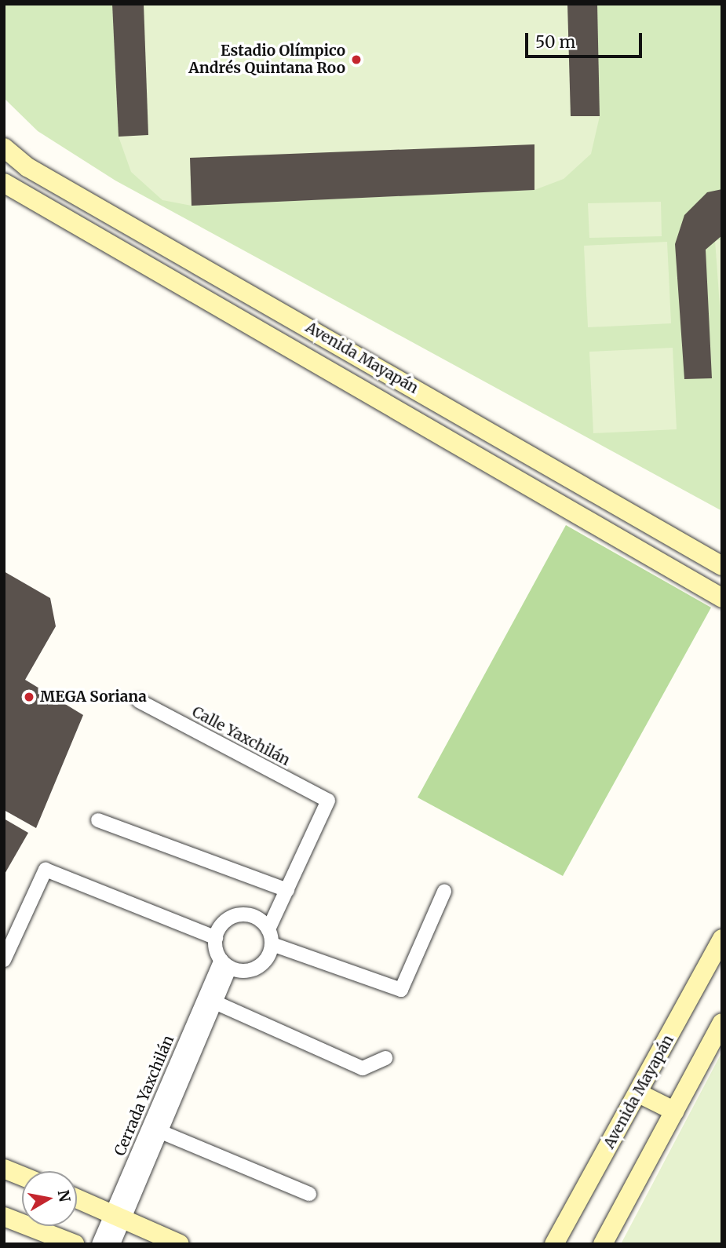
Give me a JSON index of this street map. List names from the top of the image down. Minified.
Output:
{"streets":{"street":["Avenida Mayapán","Calle Yaxchilán","Cerrada Yaxchilán"]},"places":["Estadio Olímpico Andrés Quintana Roo","MEGA Soriana"],"scale_bar":"50 m","north":"right"}
